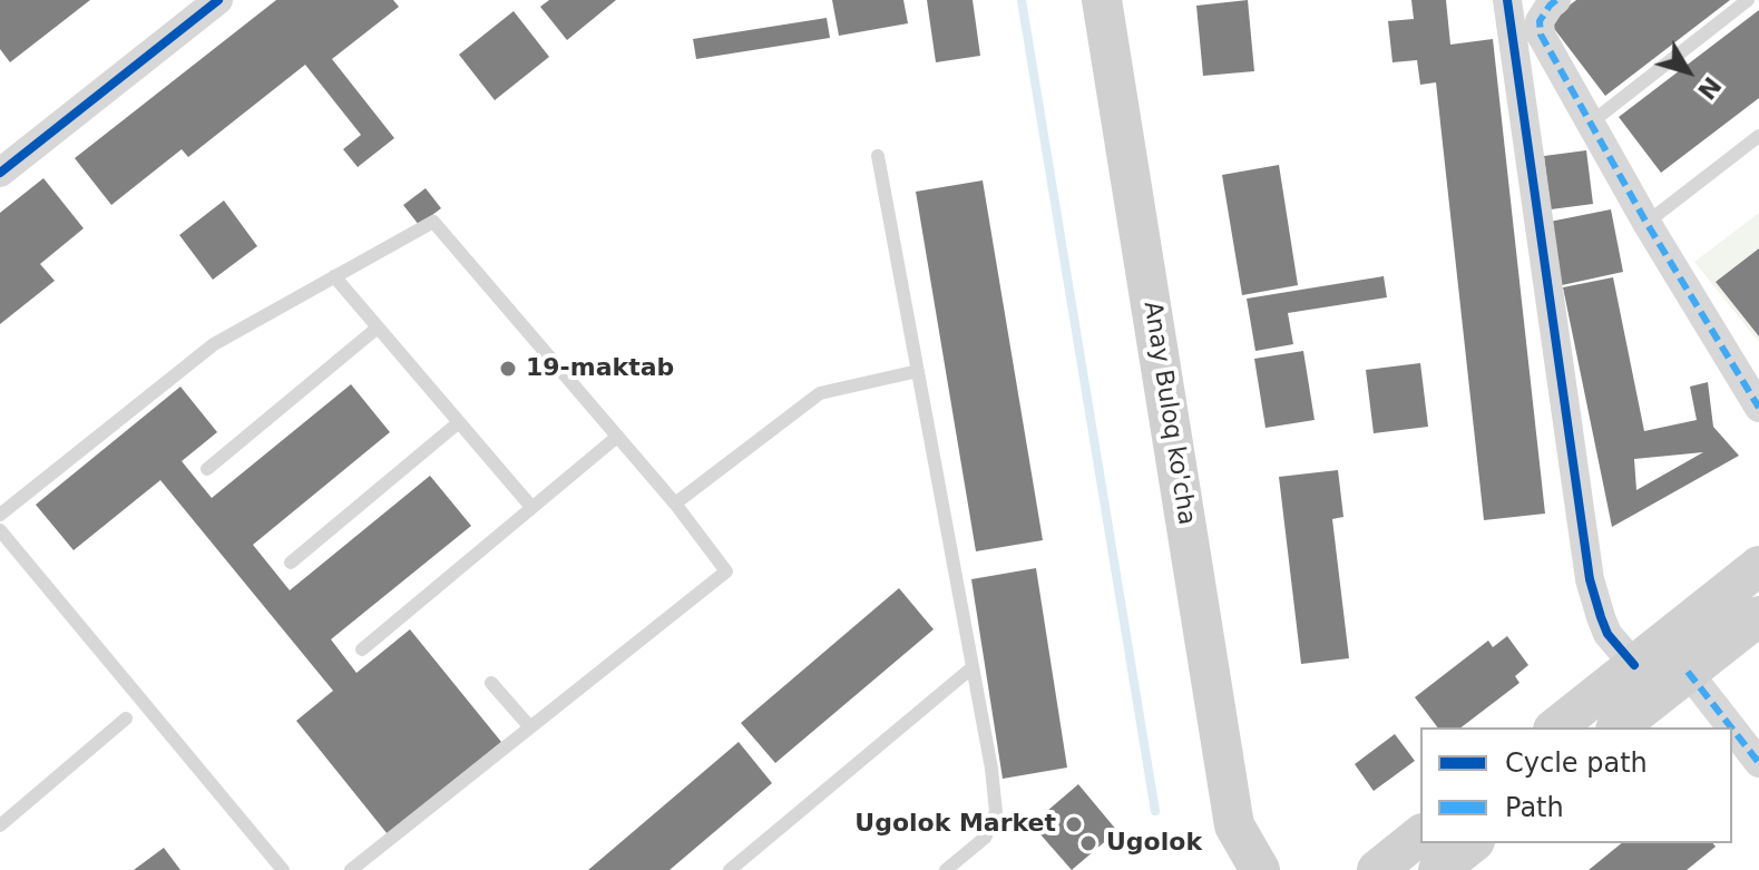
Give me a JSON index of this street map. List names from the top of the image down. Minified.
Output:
{"streets":{"main road":["Anay Buloq ko'cha"]},"places":["19-maktab","Ugolok Market","Ugolok"],"legend":["Cycle path","Path"],"north":"bottom right"}
